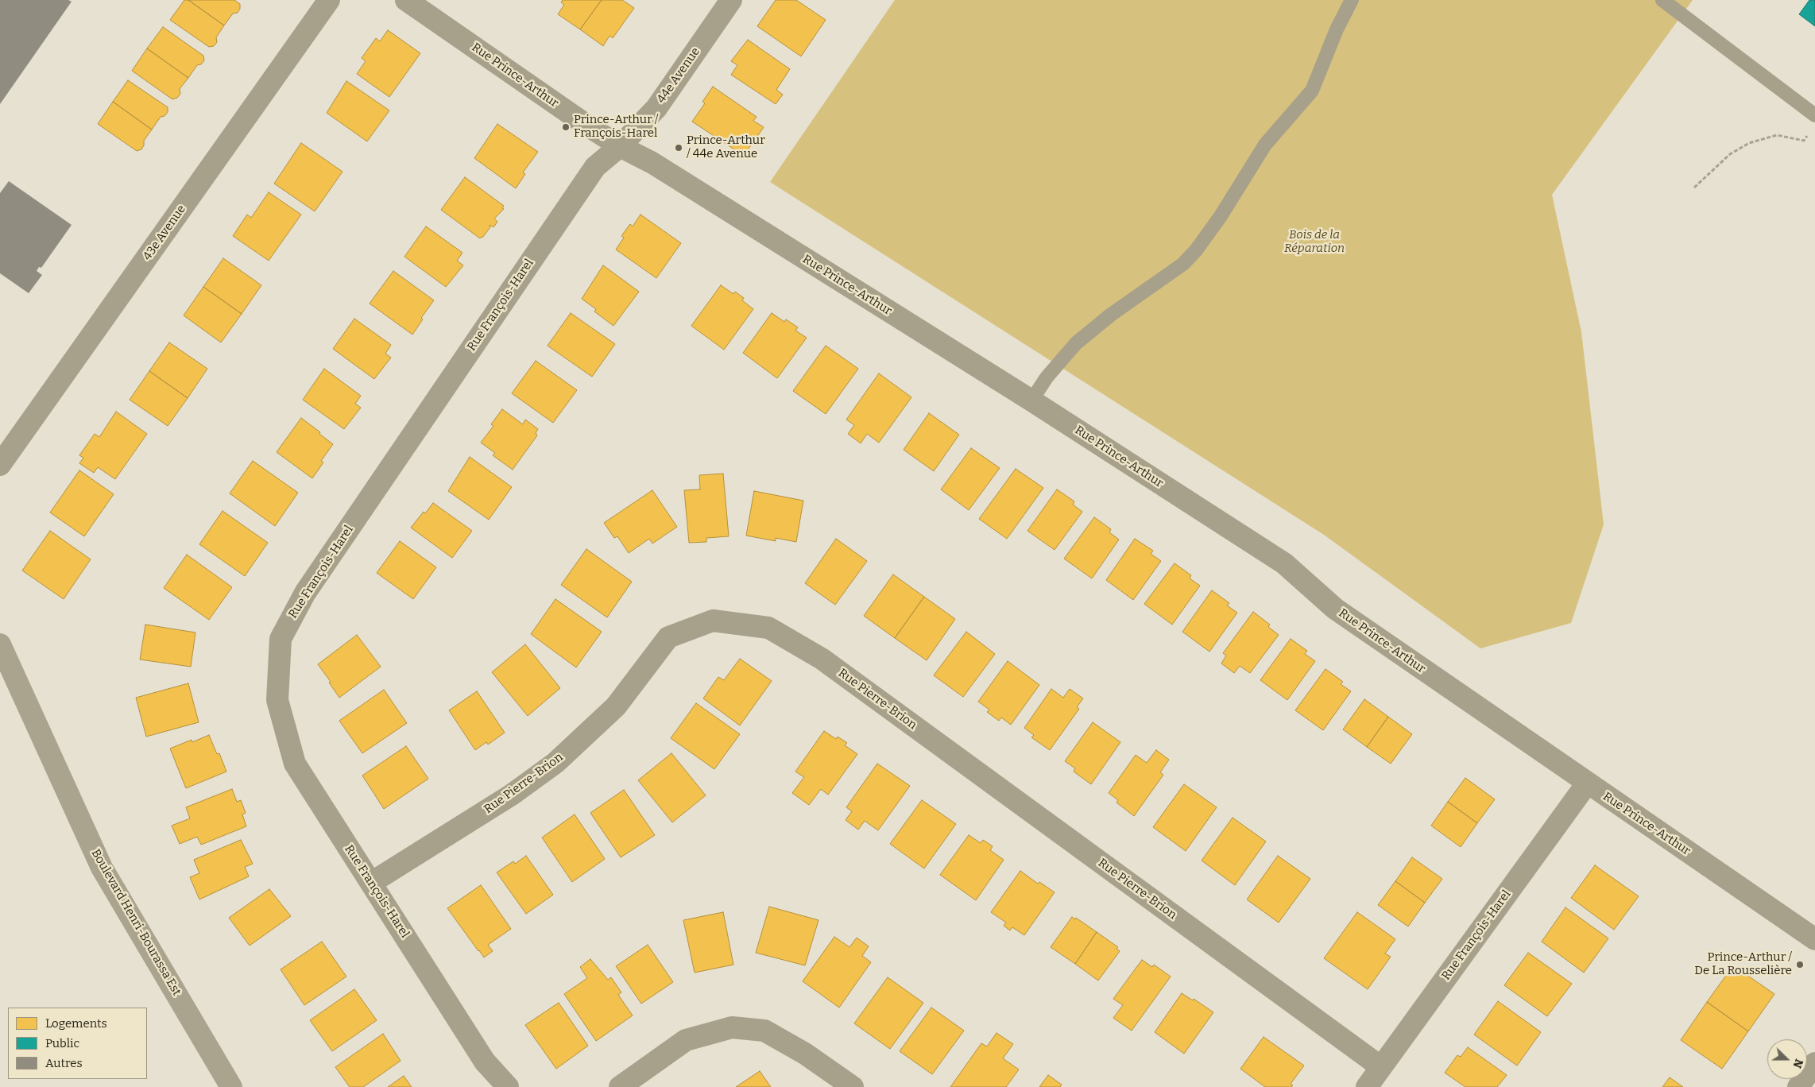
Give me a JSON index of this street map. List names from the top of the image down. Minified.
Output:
{"streets":{"main road":["Boulevard Henri-Bourassa Est"],"street":["Rue Prince-Arthur","44e Avenue","43e Avenue","Rue François-Harel","Rue Pierre-Brion"]},"crossings":[["Rue Prince-Arthur","44e Avenue"],["Rue Prince-Arthur","Rue François-Harel"],["44e Avenue","Rue François-Harel"],["Rue François-Harel","Rue Pierre-Brion"]],"parks":["Bois de la Réparation"],"places":["Prince-Arthur / François-Harel","Prince-Arthur / 44e Avenue","Prince-Arthur / De La Rousselière"],"legend":["Logements","Public","Autres"],"north":"right"}
